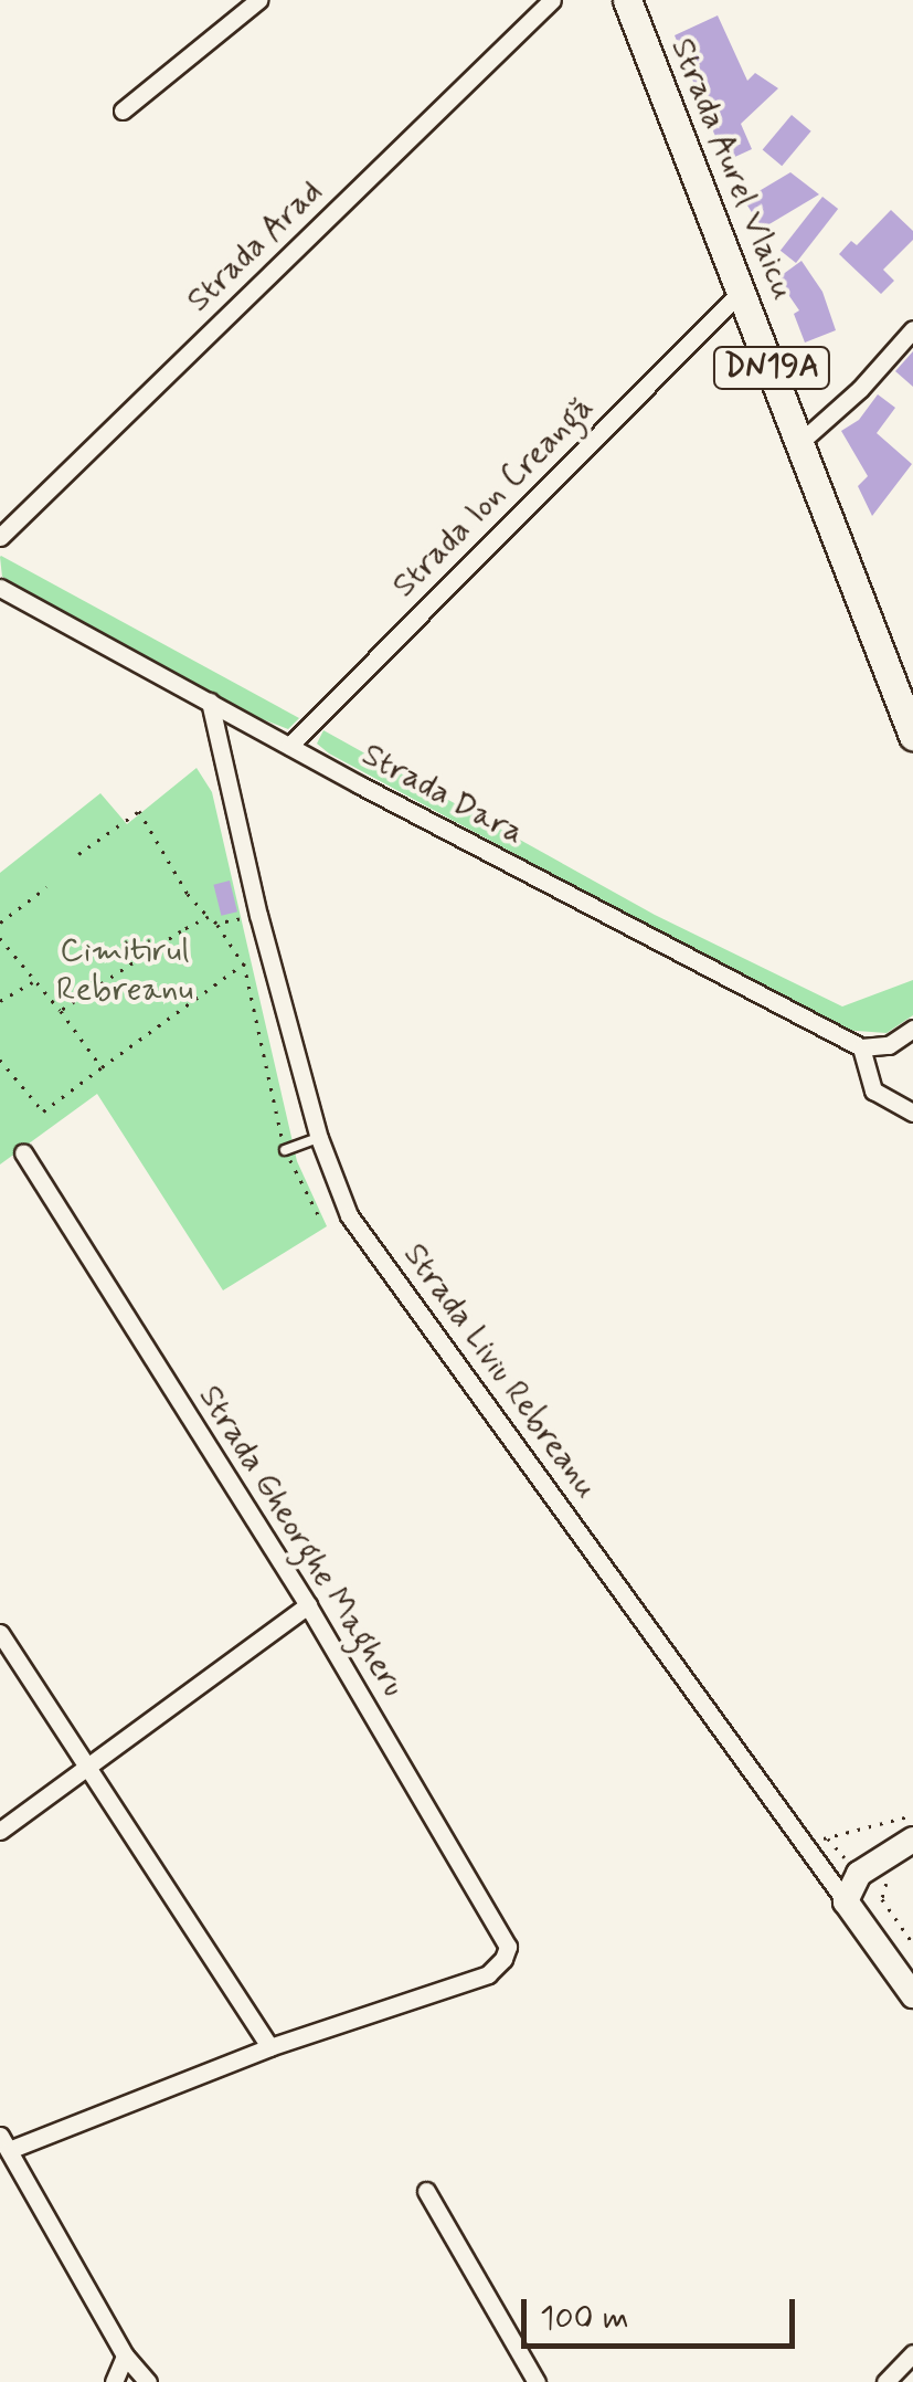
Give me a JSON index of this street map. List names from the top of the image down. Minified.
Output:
{"streets":{"main road":["Strada Aurel Vlaicu","DN19A","Strada Liviu Rebreanu"],"street":["Strada Arad","Strada Ion Creangă","Strada Dara","Strada Gheorghe Magheru"]},"crossings":[["Strada Aurel Vlaicu","Strada Ion Creangă"],["Strada Ion Creangă","Strada Dara"],["Strada Dara","Strada Liviu Rebreanu"]],"parks":["Cimitirul Rebreanu"],"scale_bar":"100 m"}
